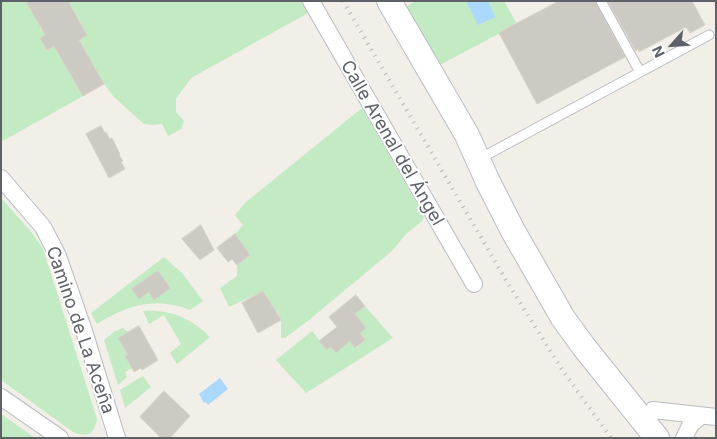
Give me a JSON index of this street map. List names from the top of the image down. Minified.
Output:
{"streets":{"street":["Calle Arenal del Ángel","Camino de La Aceña"]},"north":"bottom left"}
